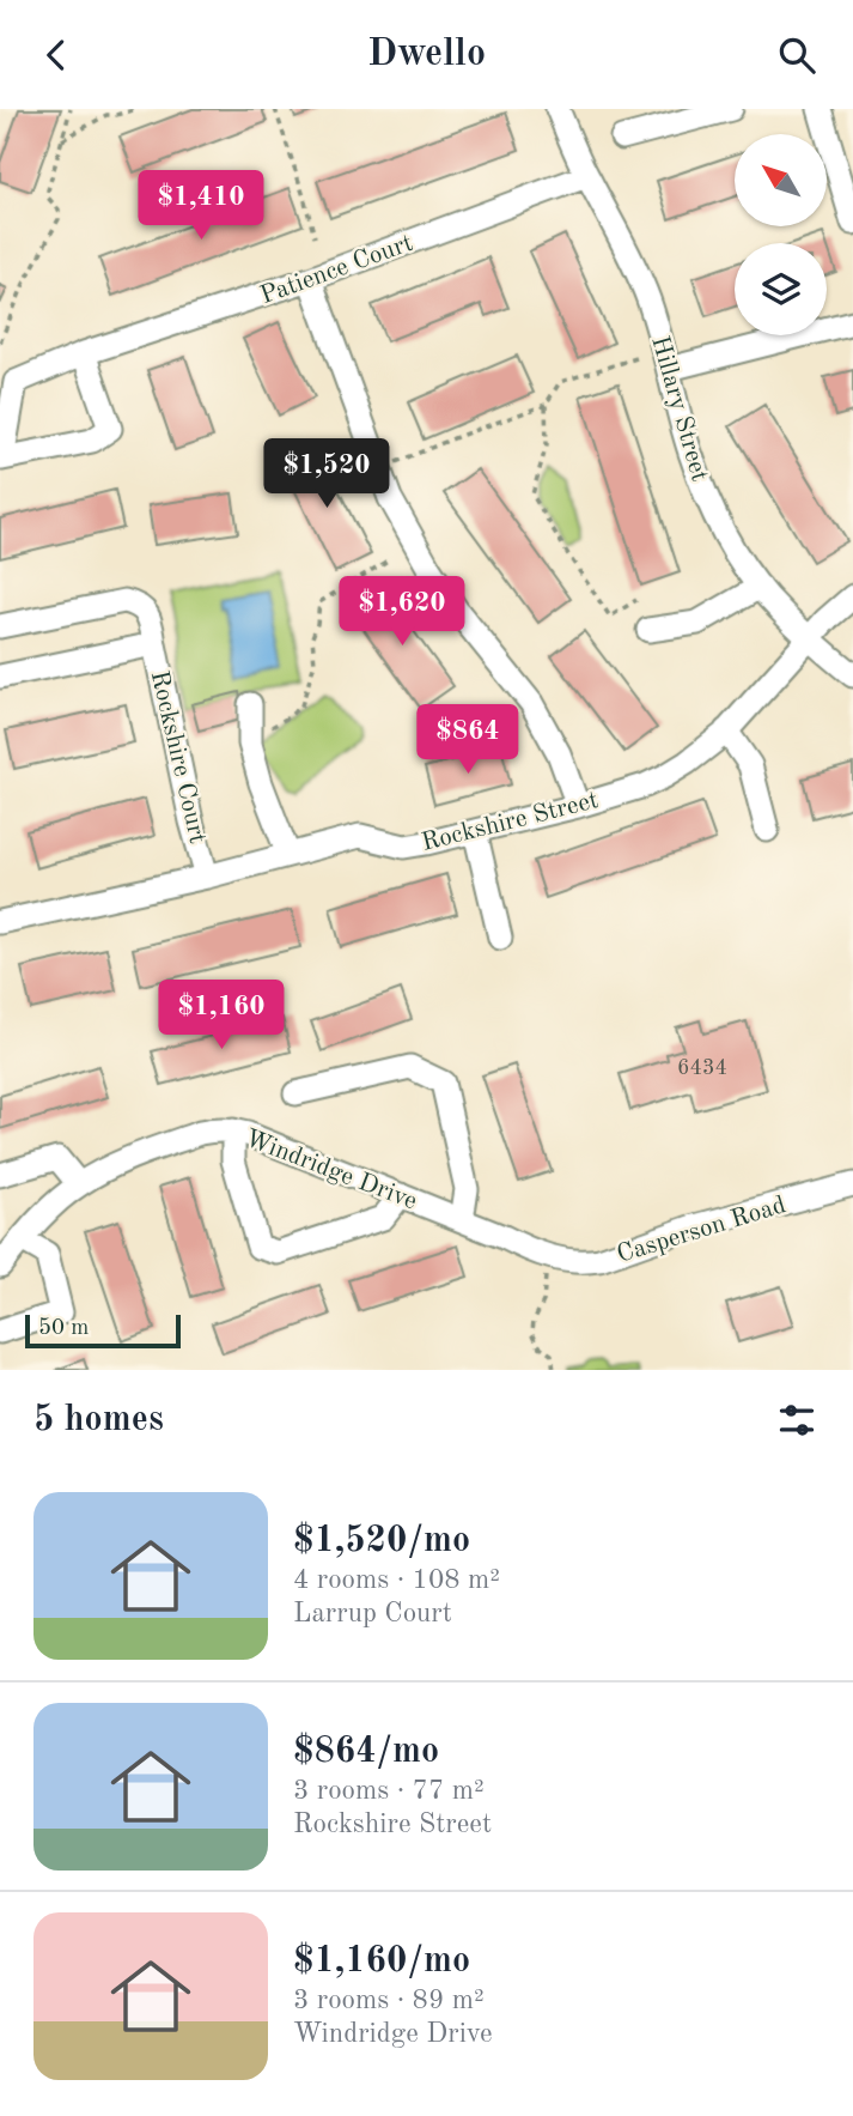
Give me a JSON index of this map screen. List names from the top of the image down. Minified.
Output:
{"streets":{"street":["Patience Court","Hillary Street","Rockshire Court","Rockshire Street","Windridge Drive","Casperson Road"]},"crossings":[["Patience Court","Hillary Street"],["Hillary Street","Rockshire Street"],["Rockshire Court","Rockshire Street"],["Windridge Drive","Casperson Road"]],"house_numbers":["6434"],"scale_bar":"50 m","north":"top left","page":{"header":"Dwello","price":["$1,410","$1,520","$1,620","$864","$1,160"],"scale":"50 m","heading":"5 homes","list":[{"name":"$1,520/mo","note":"4 rooms · 108 m² · Larrup Court"},{"name":"$864/mo","note":"3 rooms · 77 m² · Rockshire Street"},{"name":"$1,160/mo","note":"3 rooms · 89 m² · Windridge Drive"}]}}
